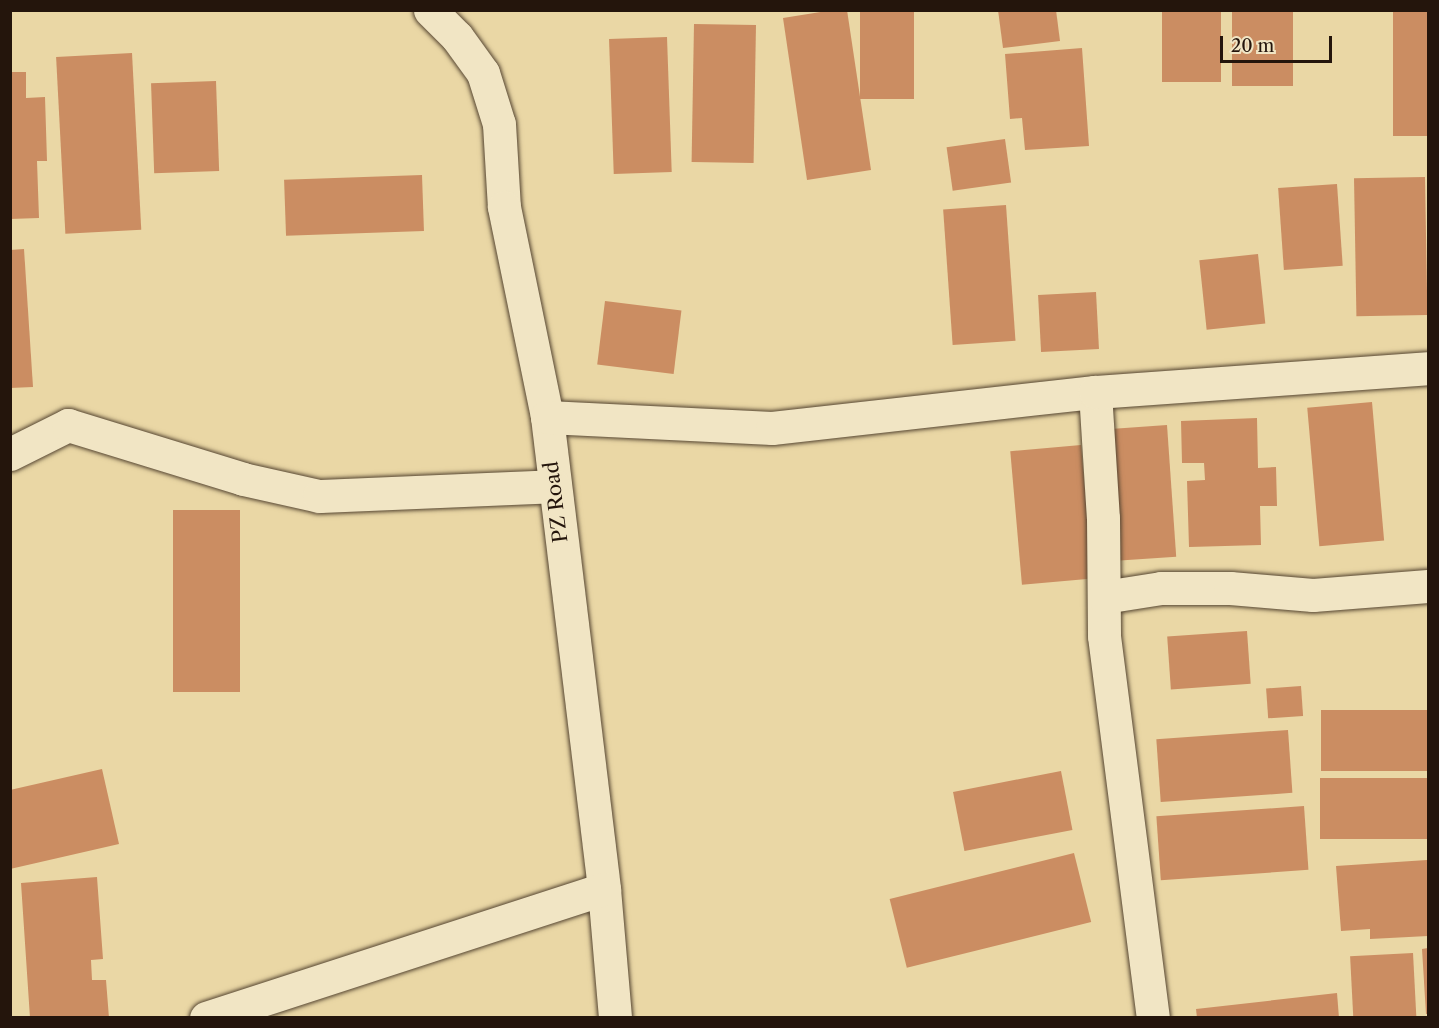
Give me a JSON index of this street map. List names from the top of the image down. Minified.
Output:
{"streets":{"street":["PZ Road"]},"scale_bar":"20 m"}
